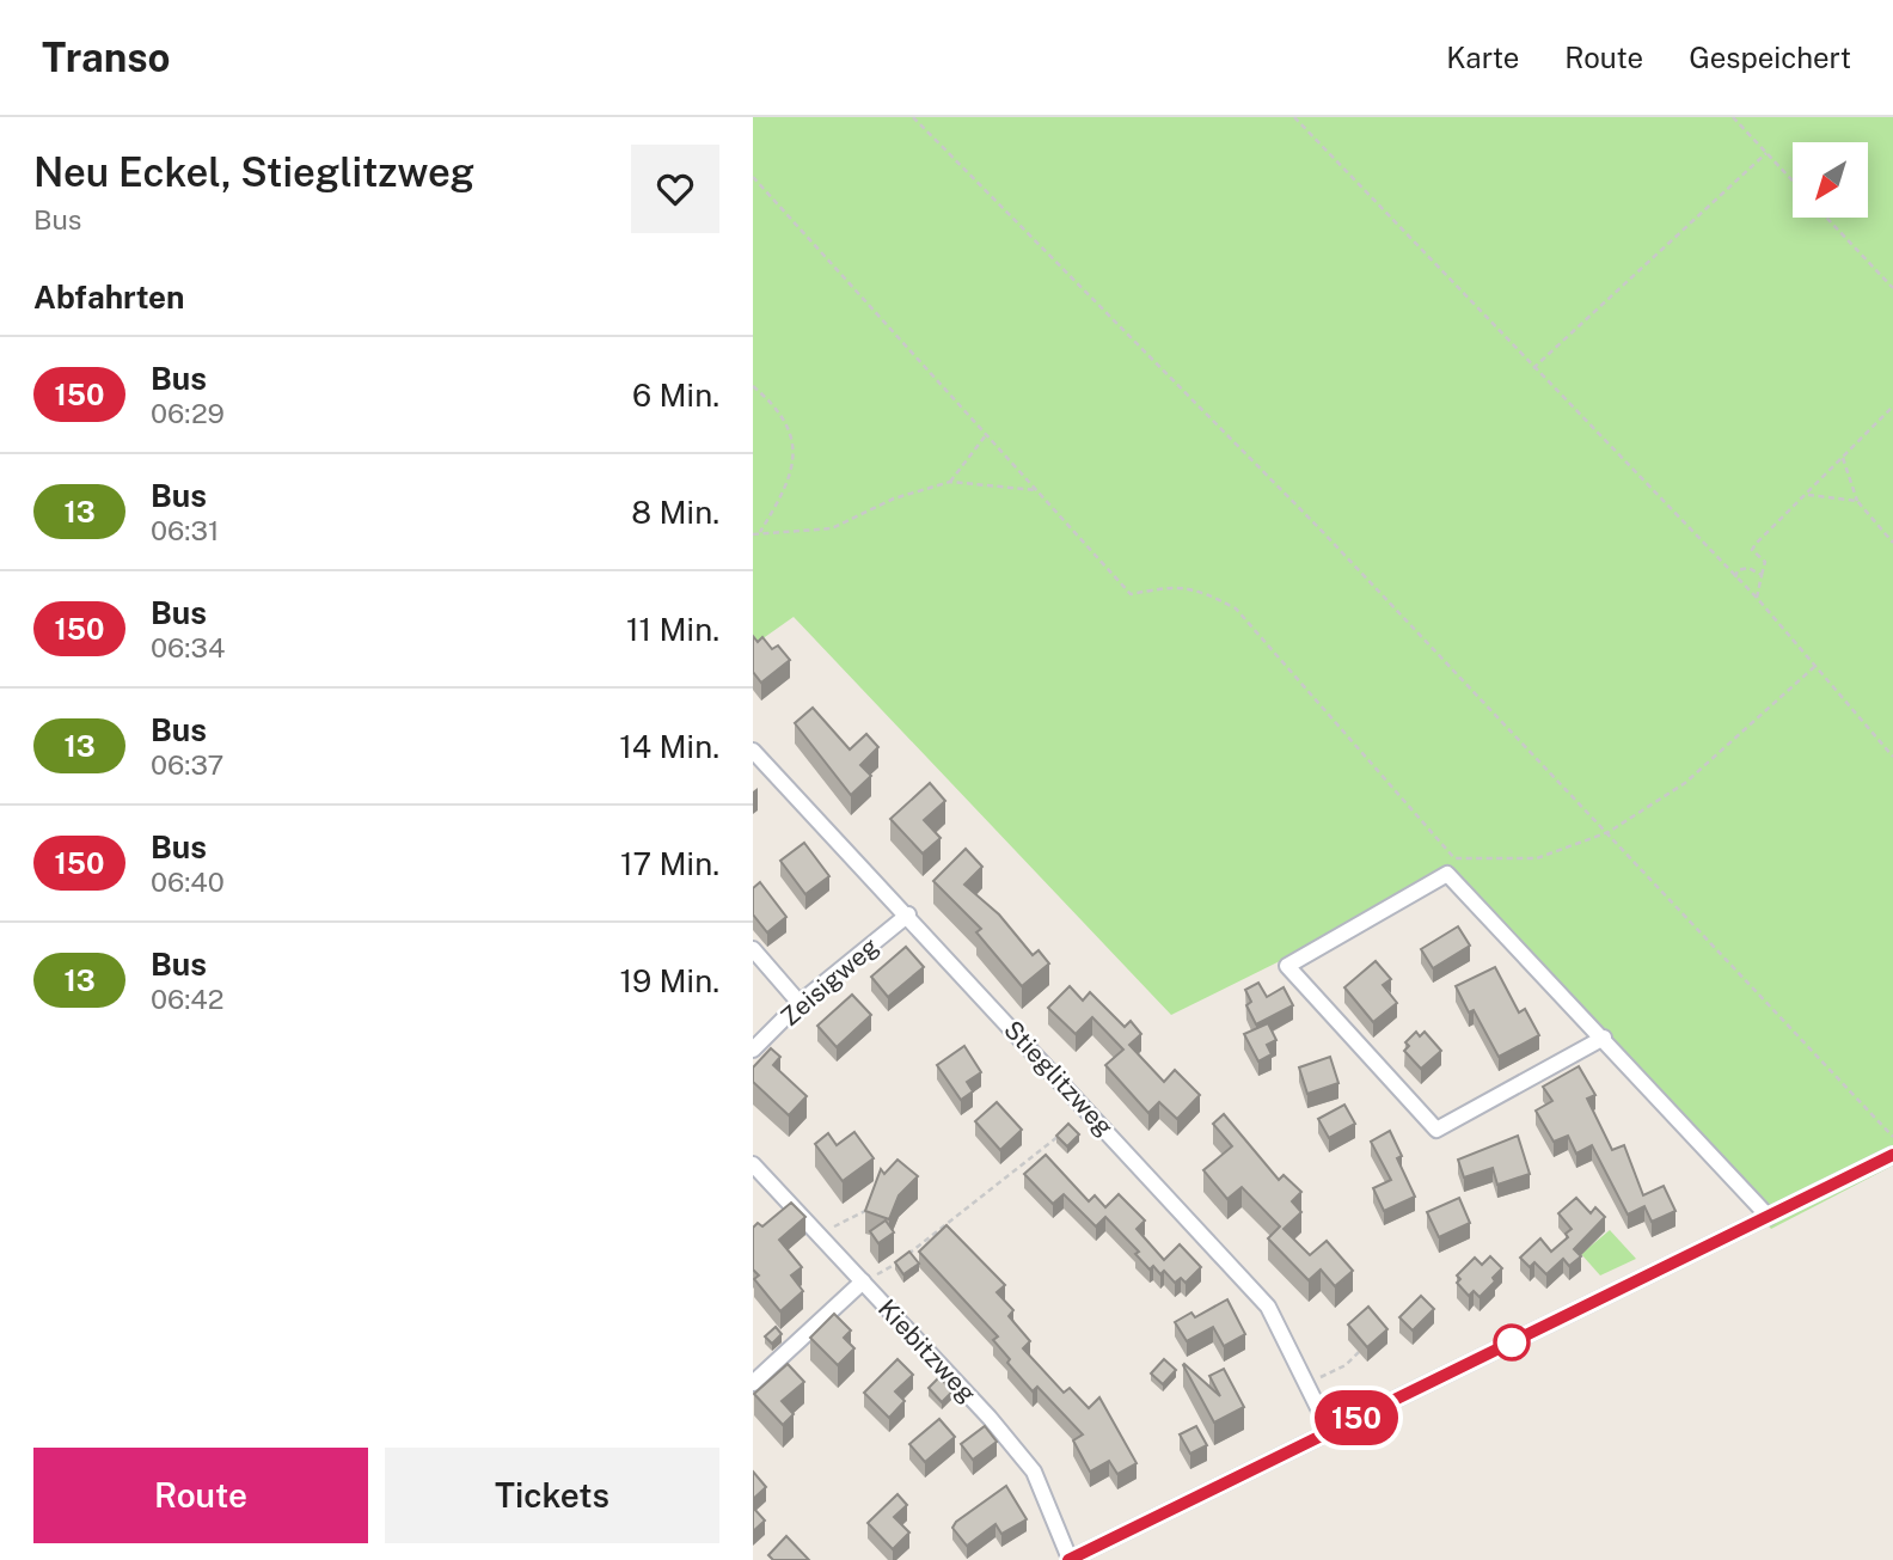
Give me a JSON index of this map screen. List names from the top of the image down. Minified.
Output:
{"streets":{"street":["Zeisigweg","Stieglitzweg","Kiebitzweg"]},"crossings":[["Zeisigweg","Stieglitzweg"]],"lines":["bus line 150"],"north":"bottom left","page":{"header":"Transo","nav":["Karte","Route","Gespeichert"],"heading":[["Neu Eckel, Stieglitzweg","Bus"],"Abfahrten"],"on_map":"150","list":[{"mark":"150","name":"Bus","note":"06:29","value":"6 Min."},{"mark":"13","name":"Bus","note":"06:31","value":"8 Min."},{"mark":"150","name":"Bus","note":"06:34","value":"11 Min."},{"mark":"13","name":"Bus","note":"06:37","value":"14 Min."},{"mark":"150","name":"Bus","note":"06:40","value":"17 Min."},{"mark":"13","name":"Bus","note":"06:42","value":"19 Min."}],"buttons":["Route","Tickets"]}}
